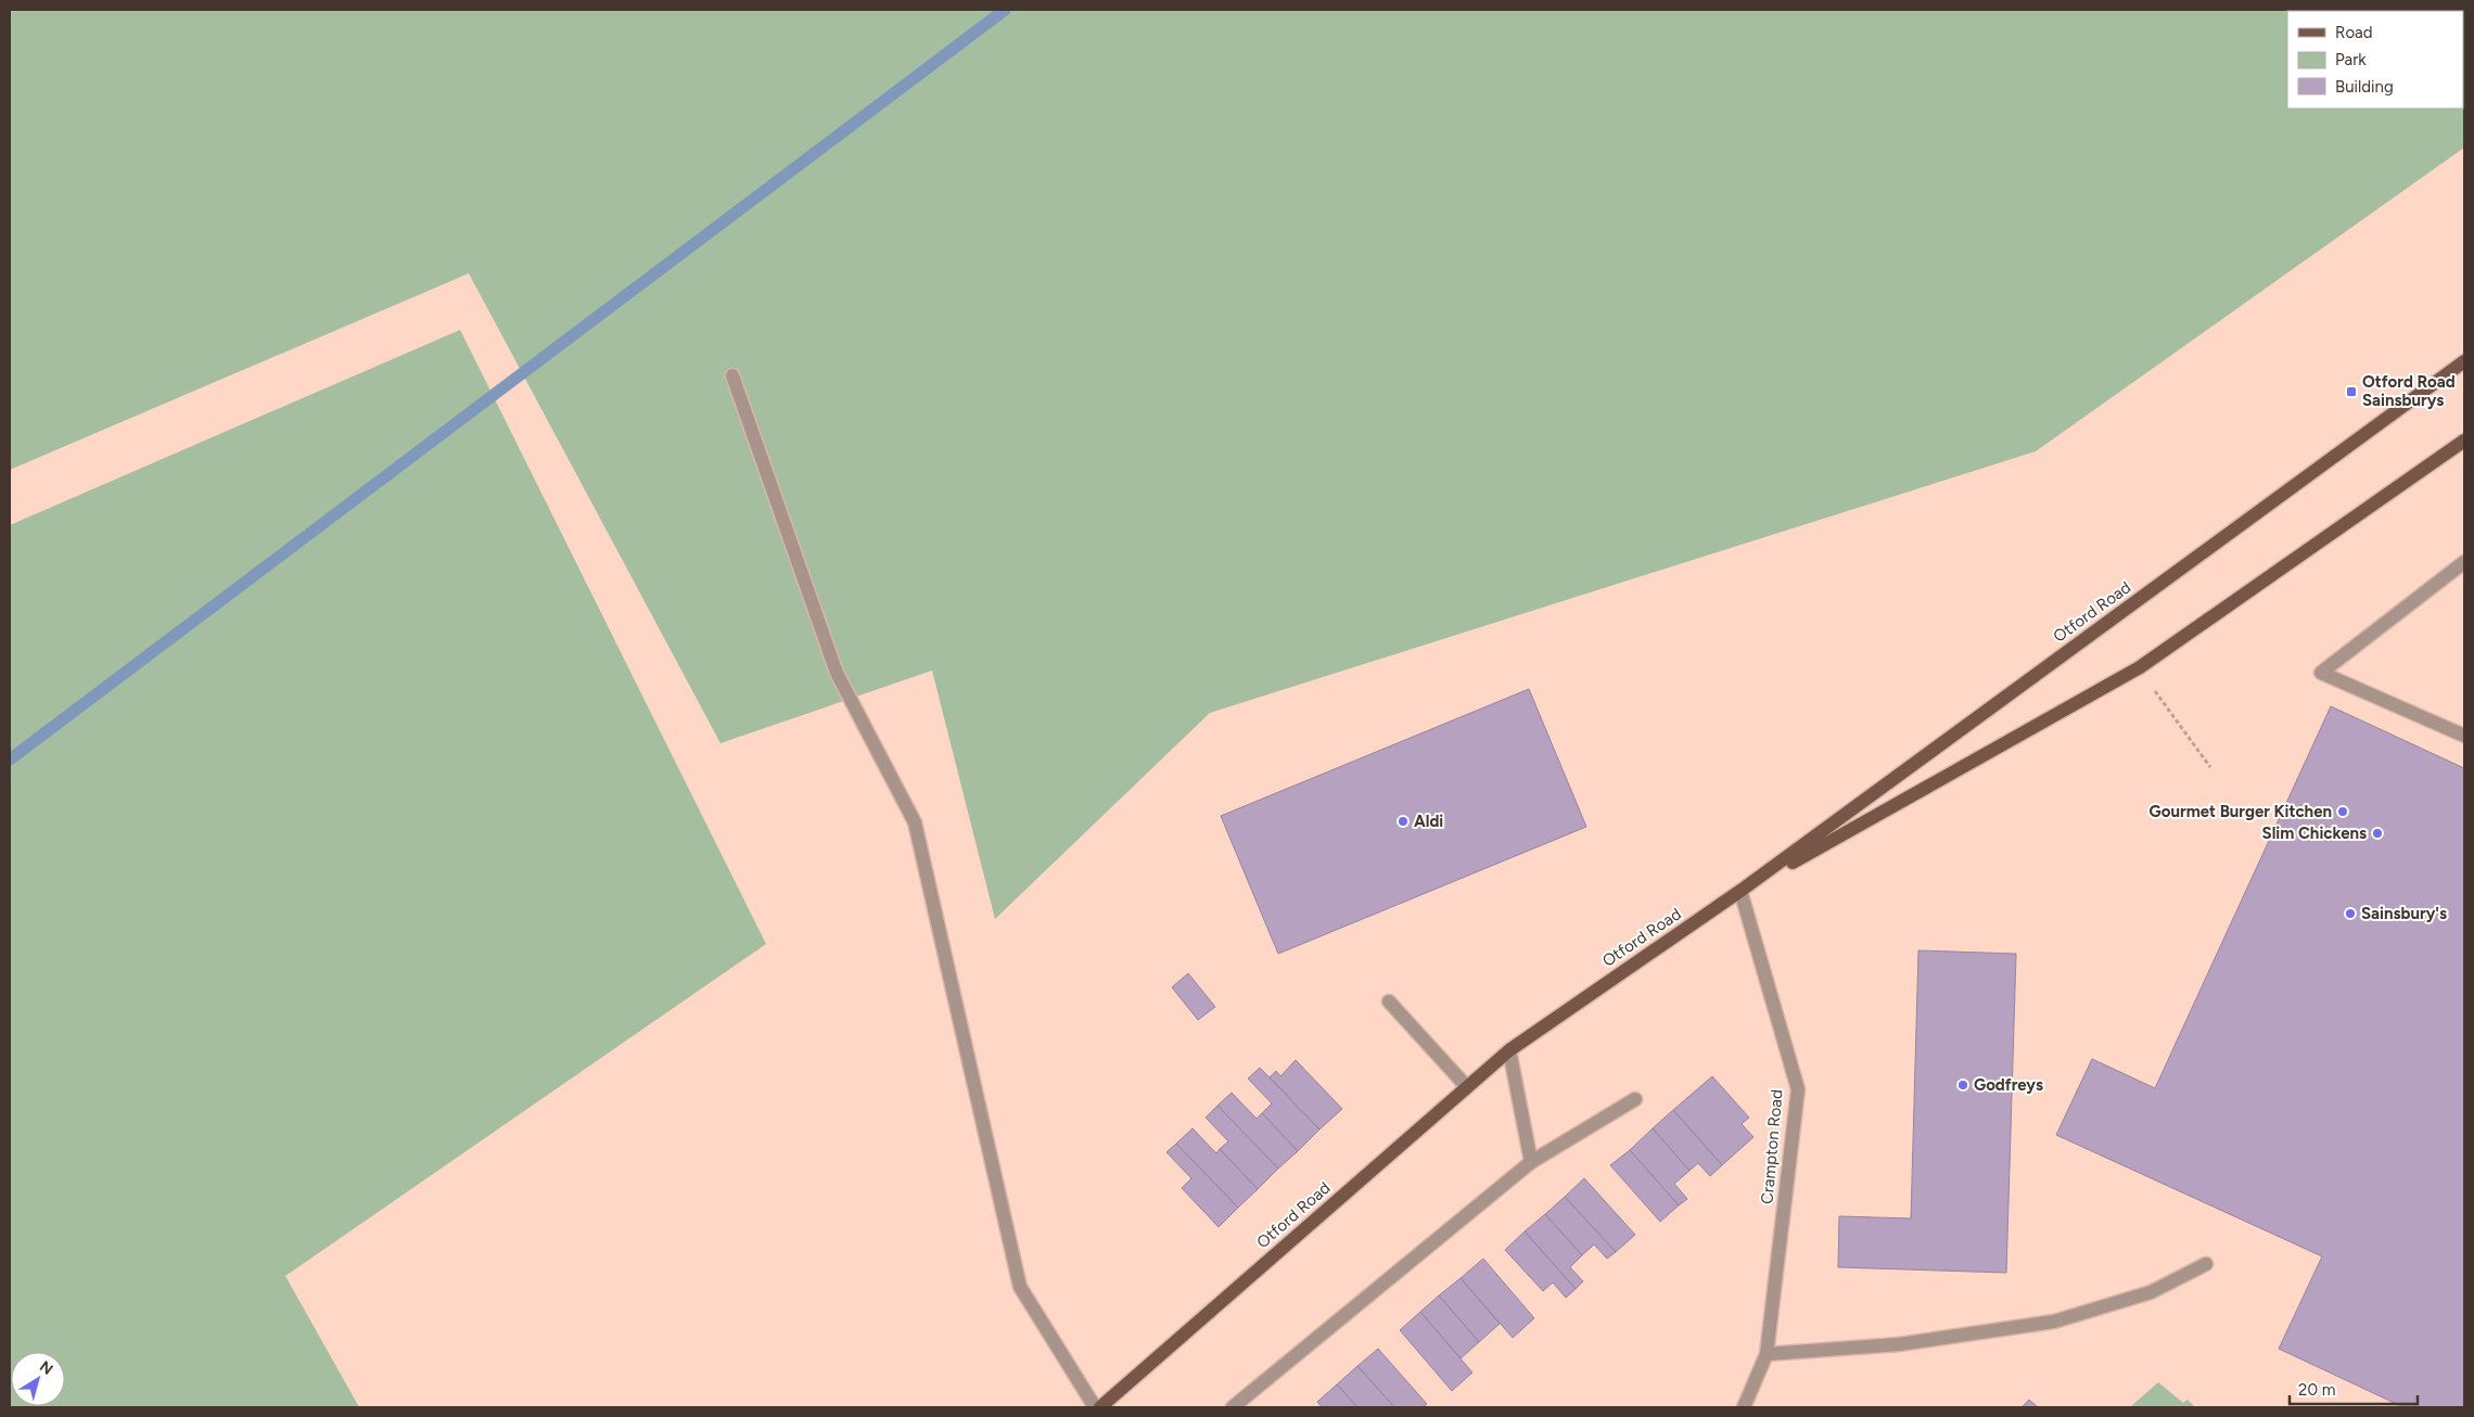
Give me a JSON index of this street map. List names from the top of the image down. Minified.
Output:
{"streets":{"main road":["Otford Road"],"street":["Crampton Road"]},"crossings":[["Otford Road","Crampton Road"]],"places":{"transit":["Otford Road Sainsburys"],"other":["Gourmet Burger Kitchen","Aldi","Slim Chickens","Sainsbury's","Godfreys"]},"legend":["Road","Park","Building"],"scale_bar":"20 m","north":"top right"}
